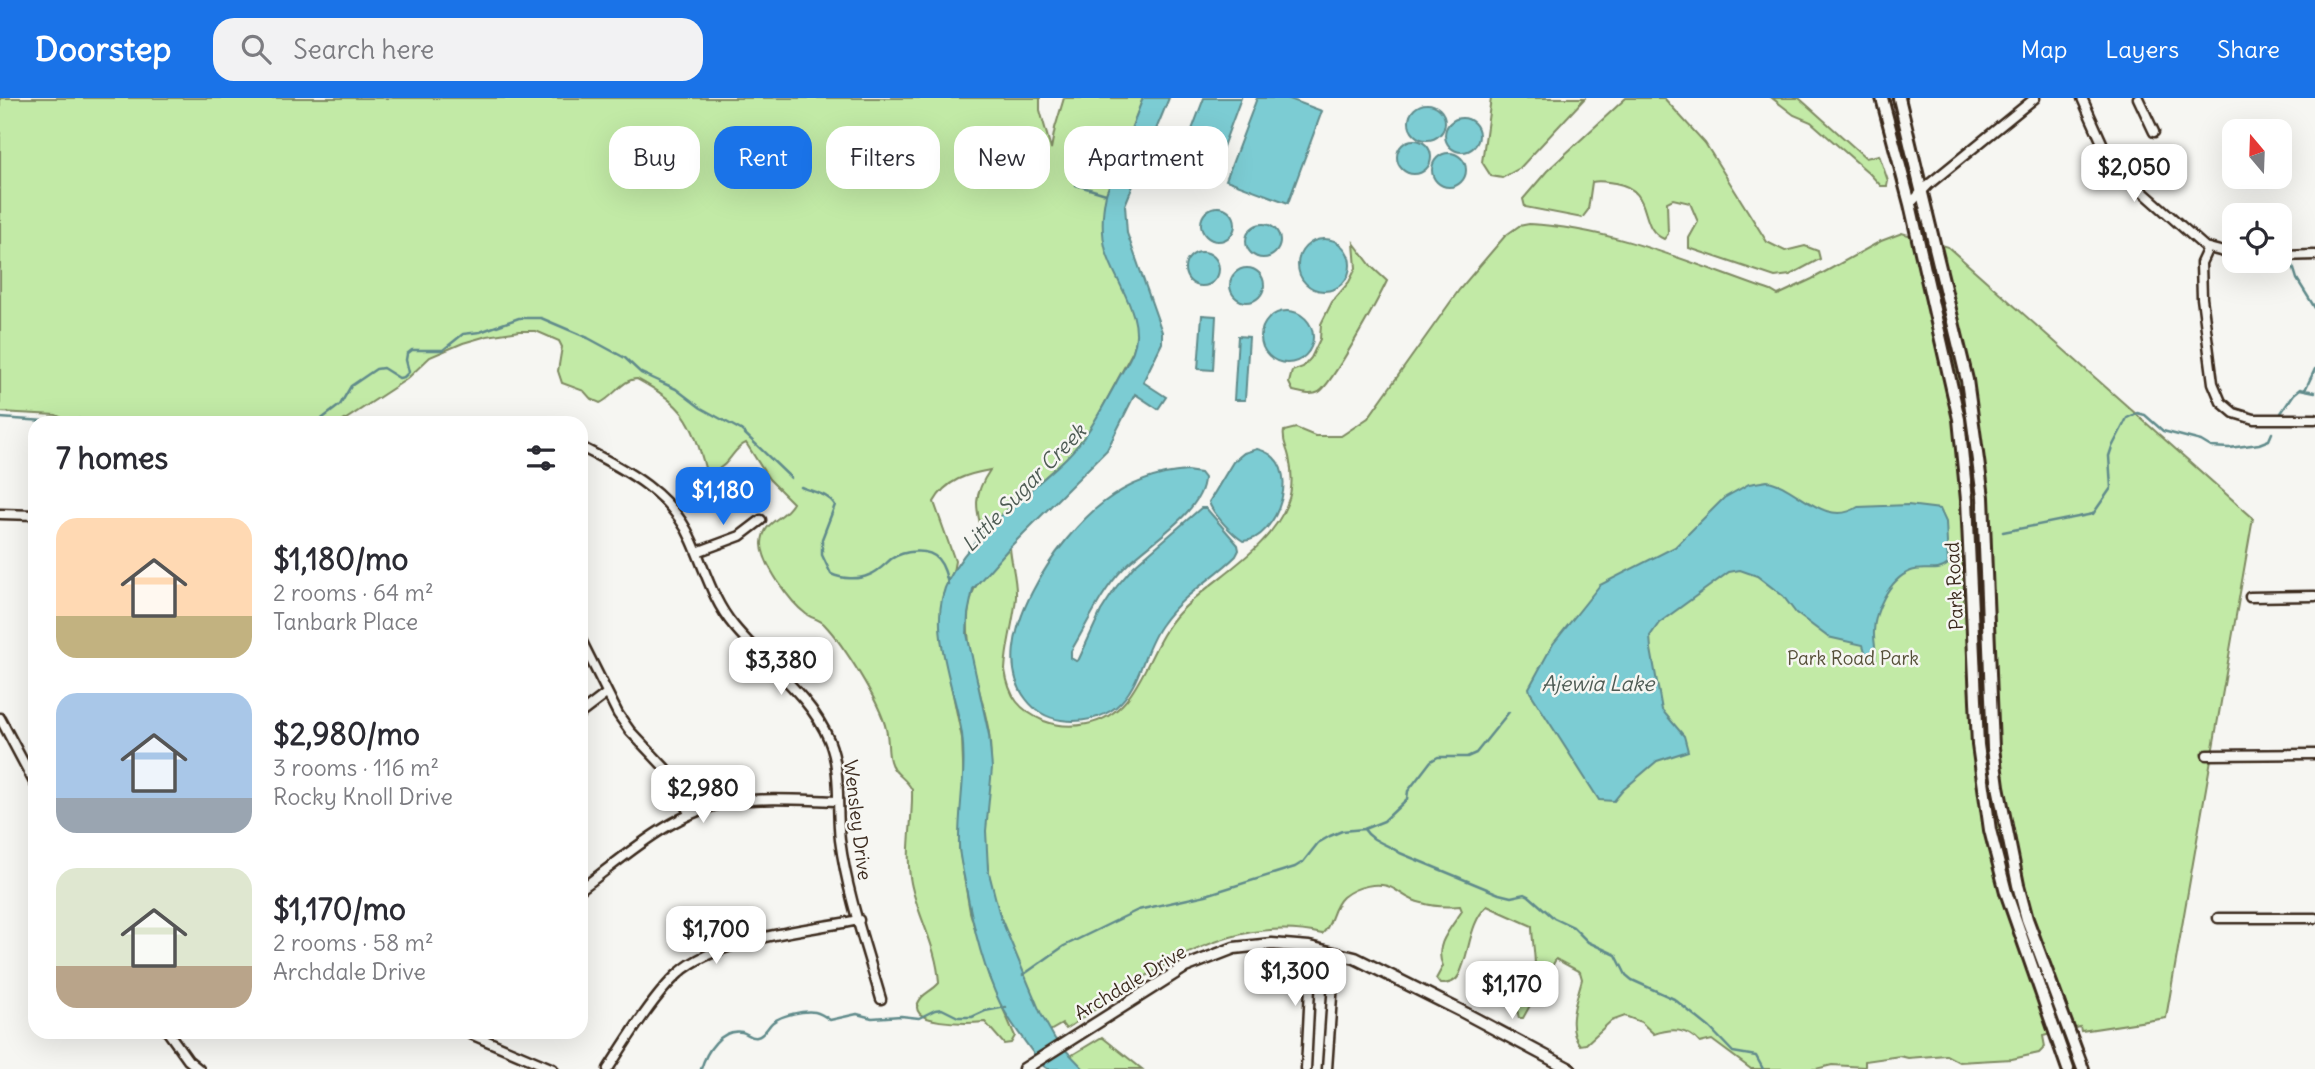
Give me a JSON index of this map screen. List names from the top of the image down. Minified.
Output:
{"streets":{"main road":["Park Road"],"street":["Wensley Drive","Archdale Drive"]},"water":["Little Sugar Creek","Ajewia Lake"],"parks":["Park Road Park"],"north":"top","page":{"header":"Doorstep","search":"Search here","nav":["Map","Layers","Share"],"chip":["Buy","Rent","Filters","New","Apartment"],"price":["$2,050","$1,180","$3,380","$2,980","$1,700","$1,300","$1,170"],"heading":"7 homes","list":[{"name":"$1,180/mo","note":"2 rooms · 64 m² · Tanbark Place"},{"name":"$2,980/mo","note":"3 rooms · 116 m² · Rocky Knoll Drive"},{"name":"$1,170/mo","note":"2 rooms · 58 m² · Archdale Drive"}]}}
